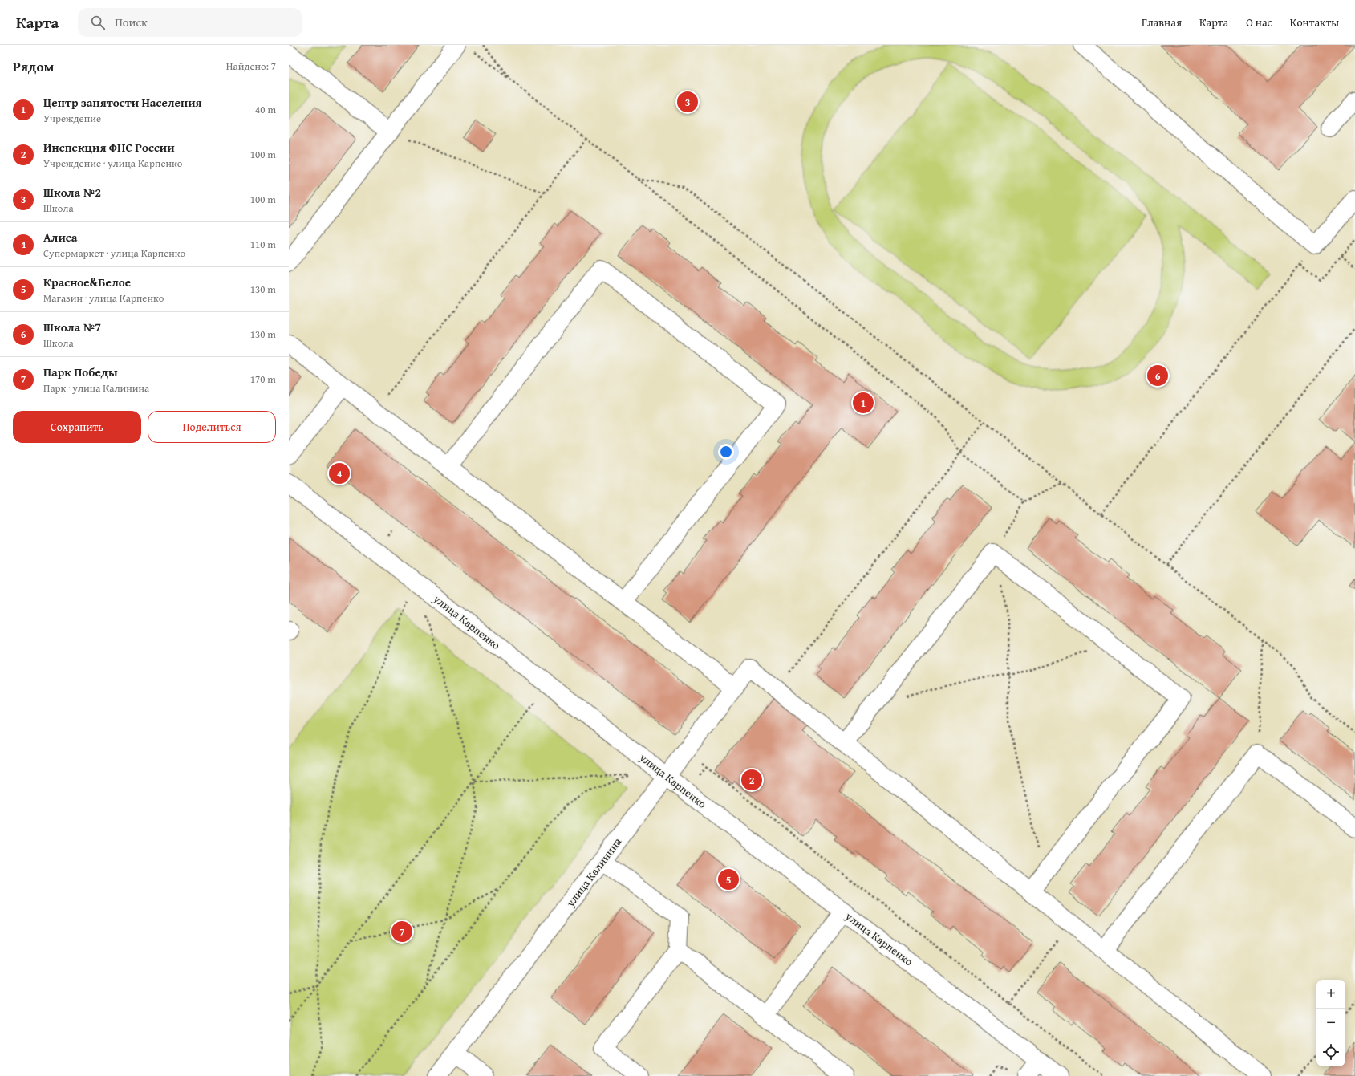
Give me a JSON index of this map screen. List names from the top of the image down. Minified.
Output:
{"streets":{"street":["улица Карпенко","улица Калинина"]},"crossings":[["улица Карпенко","улица Калинина"]],"page":{"header":"Карта","search":"Поиск","nav":["Главная","Карта","О нас","Контакты"],"heading":["Рядом","Найдено: 7"],"list":[{"mark":"1","name":"Центр занятости Населения","note":"Учреждение","value":"40 m"},{"mark":"2","name":"Инспекция ФНС России","note":"Учреждение · улица Карпенко","value":"100 m"},{"mark":"3","name":"Школа №2","note":"Школа","value":"100 m"},{"mark":"4","name":"Алиса","note":"Супермаркет · улица Карпенко","value":"110 m"},{"mark":"5","name":"Красное&Белое","note":"Магазин · улица Карпенко","value":"130 m"},{"mark":"6","name":"Школа №7","note":"Школа","value":"130 m"},{"mark":"7","name":"Парк Победы","note":"Парк · улица Калинина","value":"170 m"}],"pins":["3","6","1","4","2","5","7"],"buttons":["Сохранить","Поделиться"],"map_buttons":["+","−"]}}
